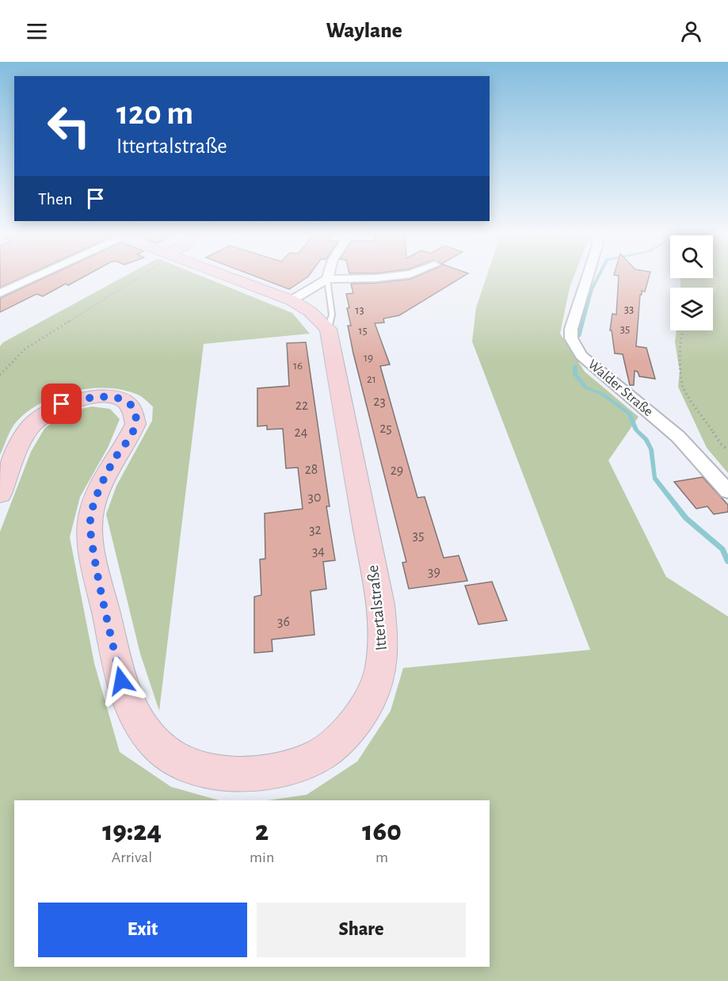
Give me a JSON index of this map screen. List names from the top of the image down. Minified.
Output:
{"streets":{"main road":["Ittertalstraße"],"street":["Walder Straße"]},"house_numbers":["33","13","35","15","19","16","21","23","22","25","24","28","29","30","32","35","34","39","36"],"page":{"header":"Waylane","turn":["120 m","Ittertalstraße"],"then":"Then","eta":["19:24","Arrival","2","min","160","m"],"buttons":["Exit","Share"]}}
